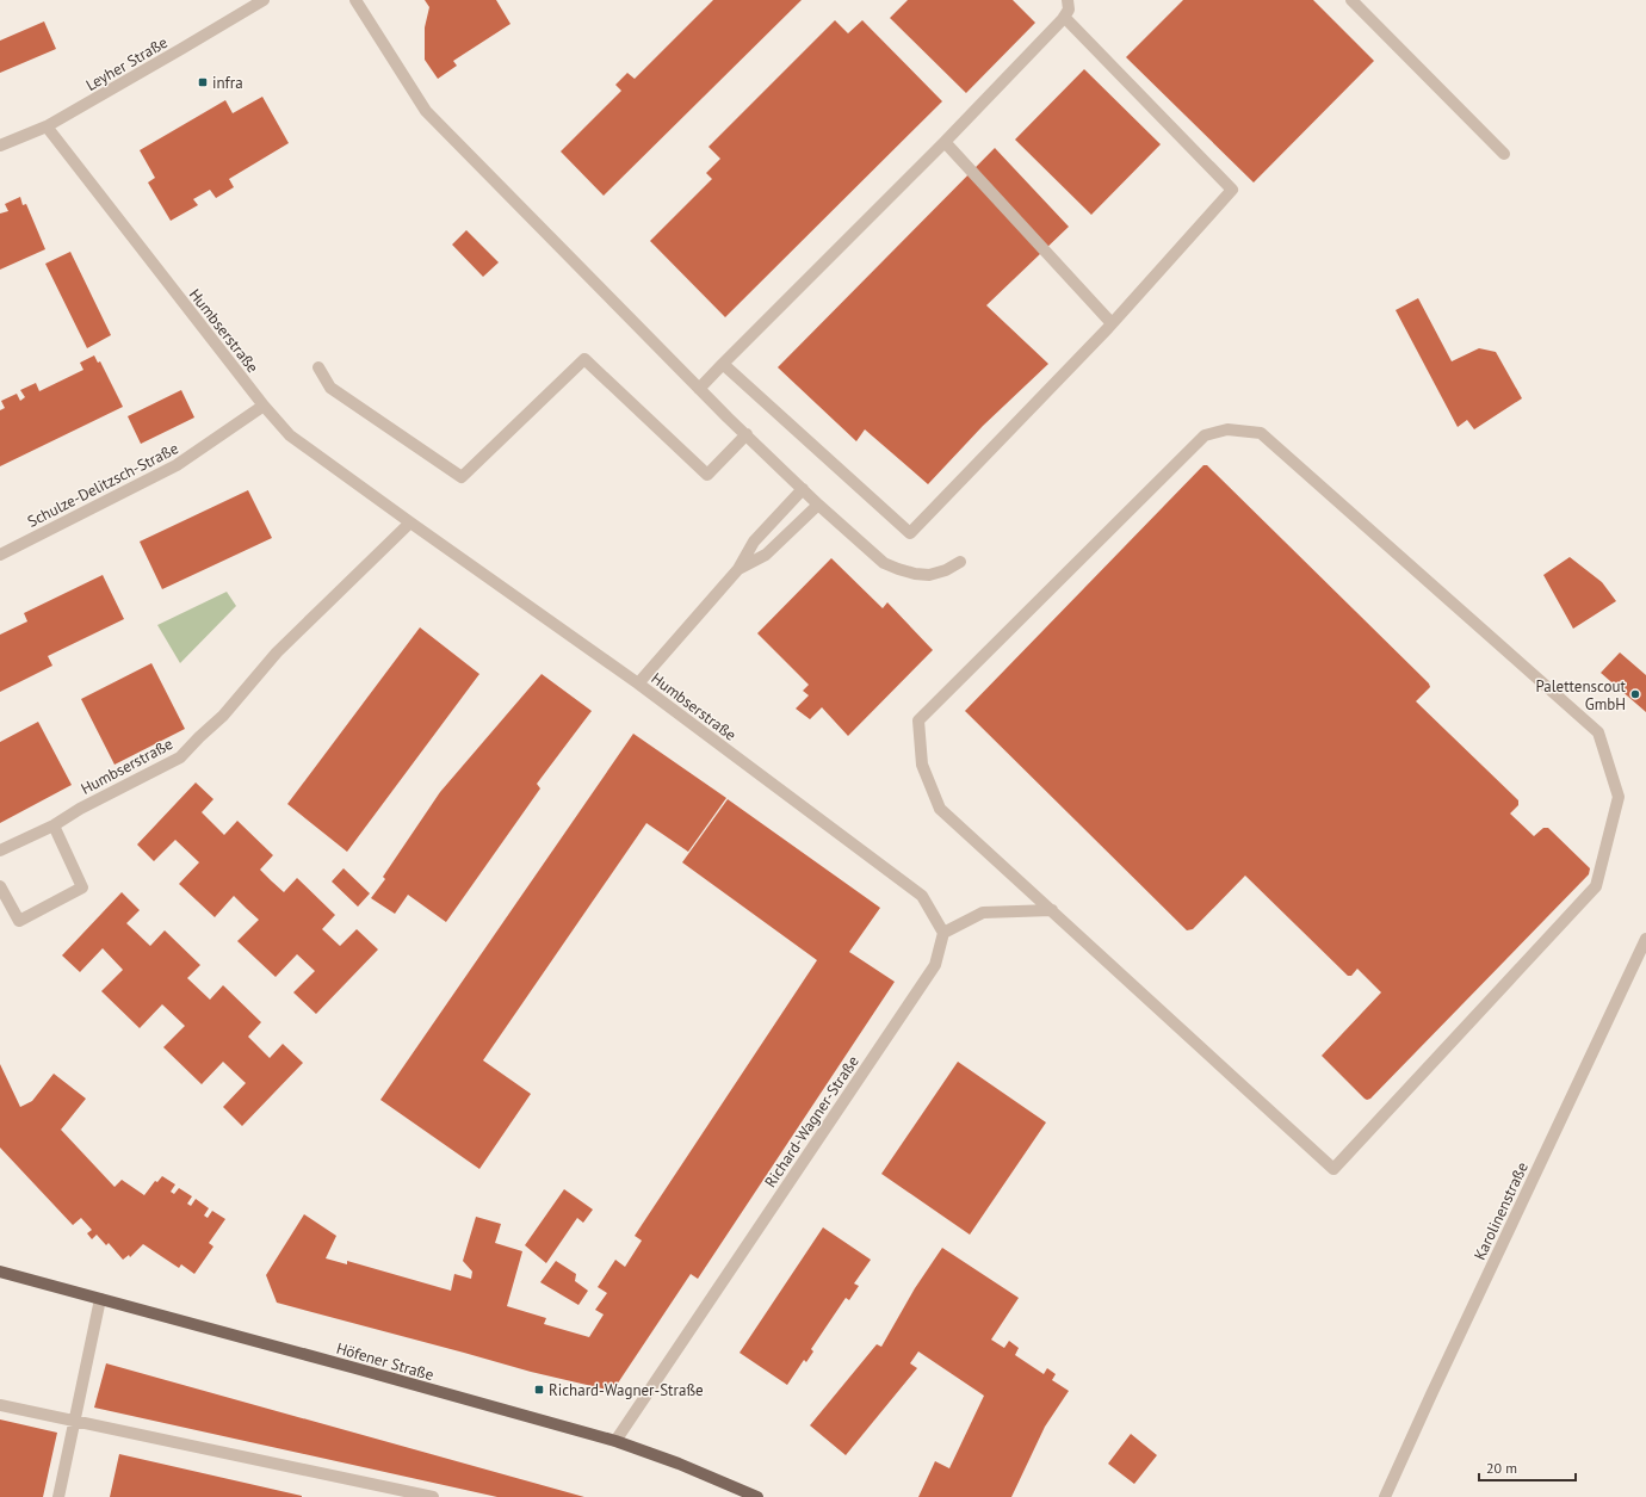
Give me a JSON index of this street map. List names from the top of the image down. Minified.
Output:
{"streets":{"main road":["Höfener Straße"],"street":["Leyher Straße","Humbserstraße","Schulze-Delitzsch-Straße","Richard-Wagner-Straße","Karolinenstraße"]},"crossings":[["Leyher Straße","Humbserstraße"],["Humbserstraße","Schulze-Delitzsch-Straße"],["Humbserstraße","Richard-Wagner-Straße"],["Richard-Wagner-Straße","Höfener Straße"]],"places":{"transit":["infra","Richard-Wagner-Straße"],"other":["Palettenscout GmbH"]},"scale_bar":"20 m"}
